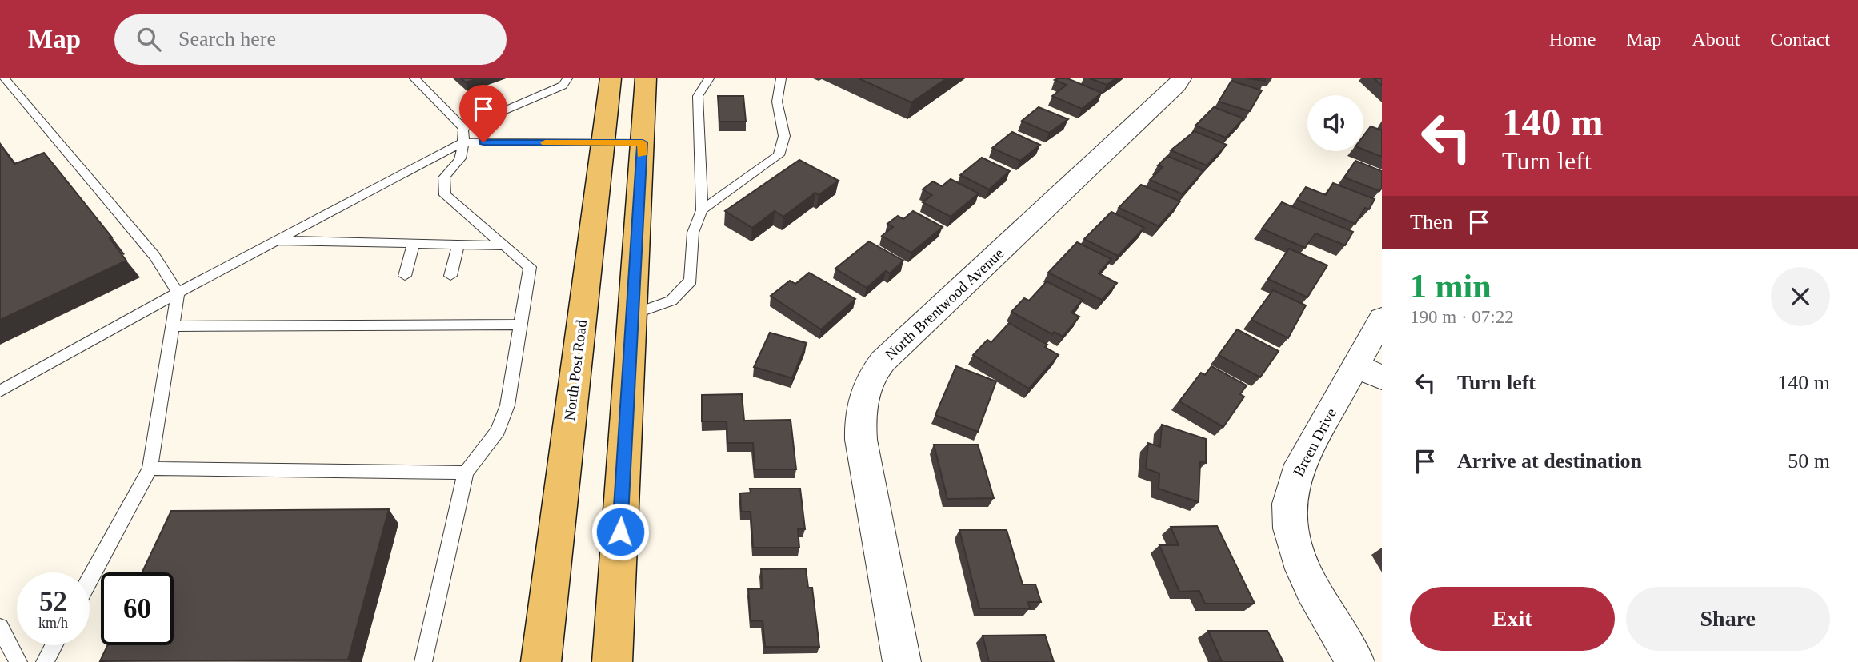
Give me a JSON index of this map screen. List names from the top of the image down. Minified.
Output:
{"streets":{"main road":["North Post Road"],"street":["North Brentwood Avenue","Breen Drive"]},"page":{"header":"Map","search":"Search here","nav":["Home","Map","About","Contact"],"turn":["140 m","Turn left"],"then":"Then","heading":["1 min","190 m · 07:22"],"list":[{"name":"Turn left","value":"140 m"},{"name":"Arrive at destination","value":"50 m"}],"speed":"52 km/h","limit":"60","buttons":["Exit","Share"]}}
